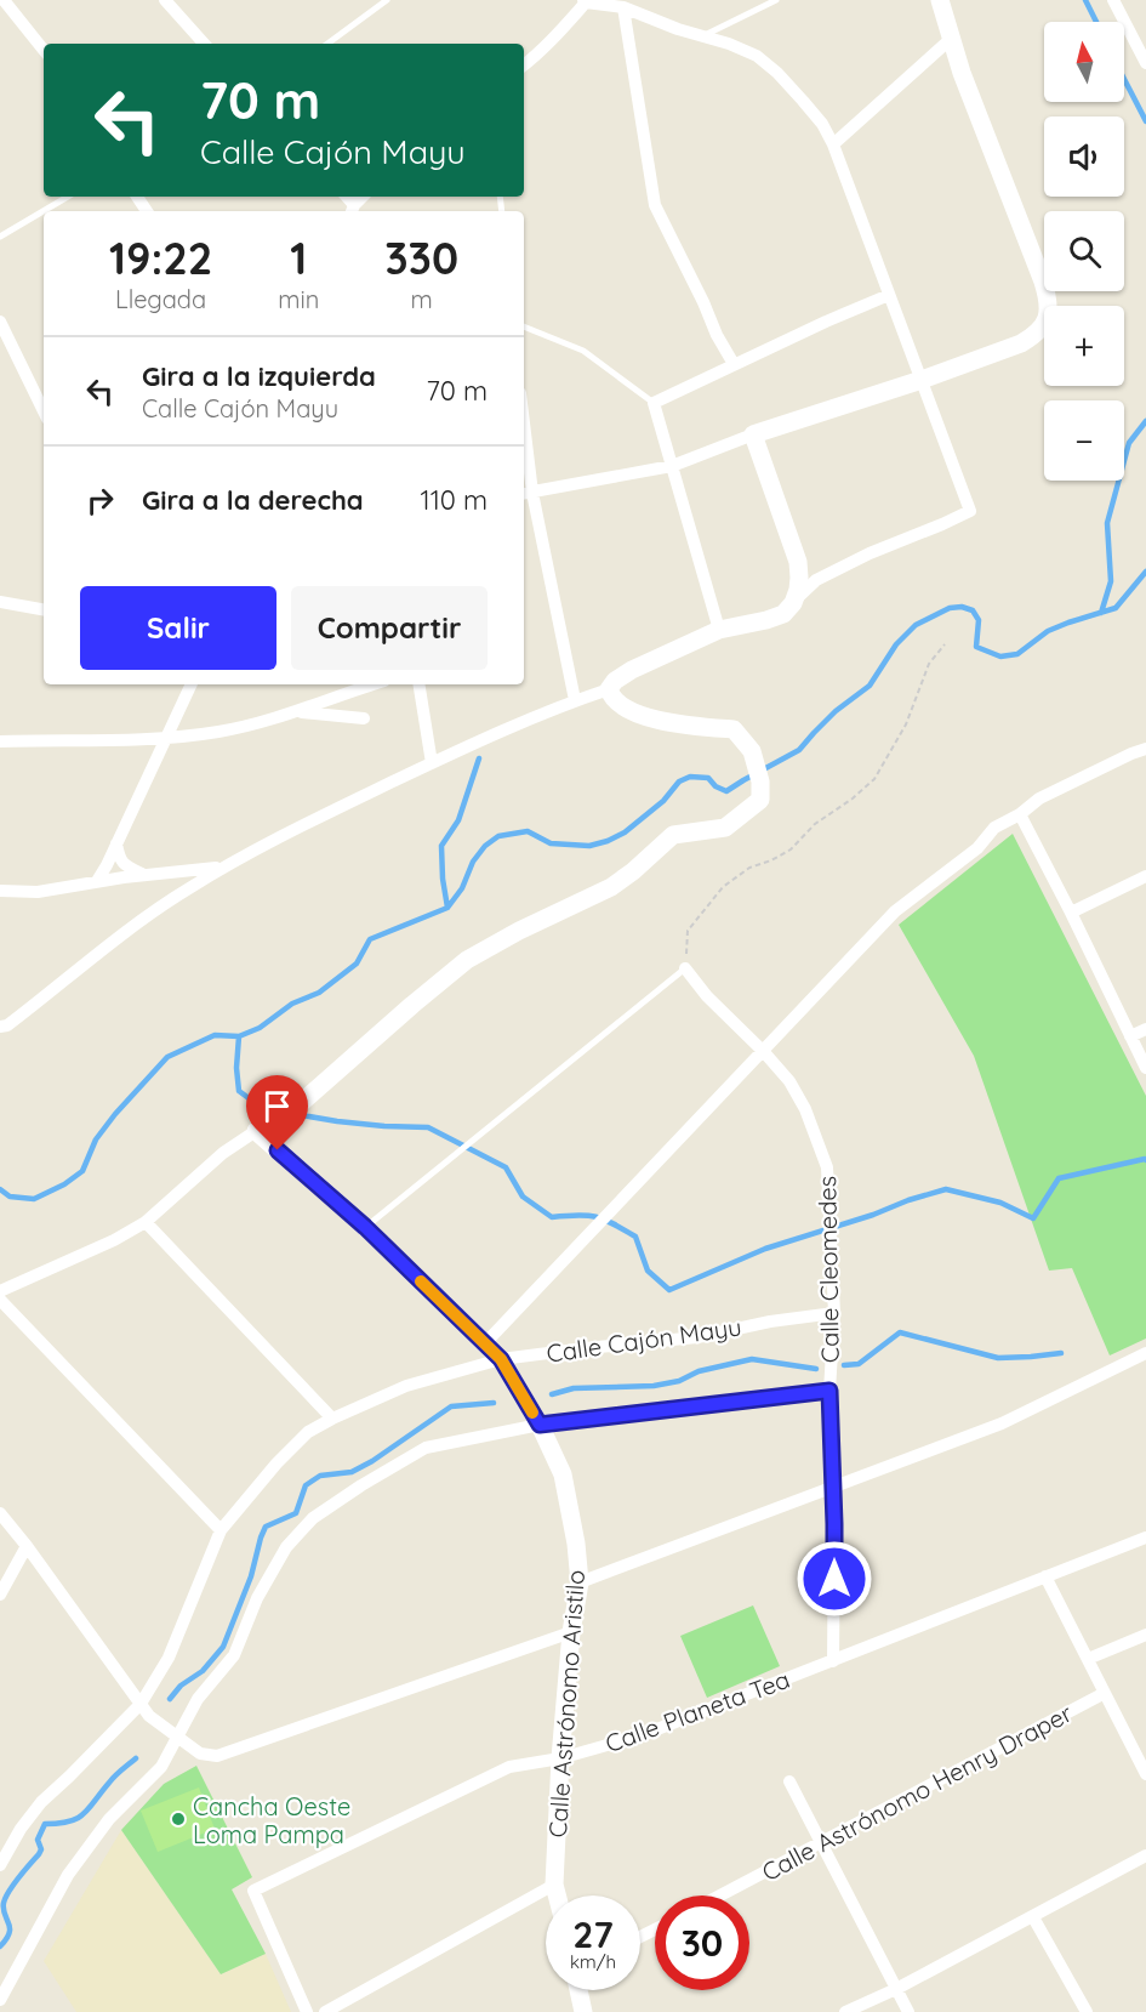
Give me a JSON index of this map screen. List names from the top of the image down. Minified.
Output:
{"streets":{"street":["Calle Cleomedes","Calle Cajón Mayu","Calle Astrónomo Aristilo","Calle Planeta Tea","Calle Astrónomo Henry Draper"]},"crossings":[["Calle Cleomedes","Calle Cajón Mayu"],["Calle Cleomedes","Calle Planeta Tea"],["Calle Cajón Mayu","Calle Astrónomo Aristilo"],["Calle Astrónomo Aristilo","Calle Planeta Tea"]],"places":["Cancha Oeste Loma Pampa"],"north":"top","page":{"map_buttons":["+","−"],"turn":["70 m","Calle Cajón Mayu"],"eta":["19:22","Llegada","1","min","330","m"],"list":[{"name":"Gira a la izquierda","note":"Calle Cajón Mayu","value":"70 m"},{"name":"Gira a la derecha","value":"110 m"}],"buttons":["Salir","Compartir"],"speed":"27 km/h","limit":"30"}}
